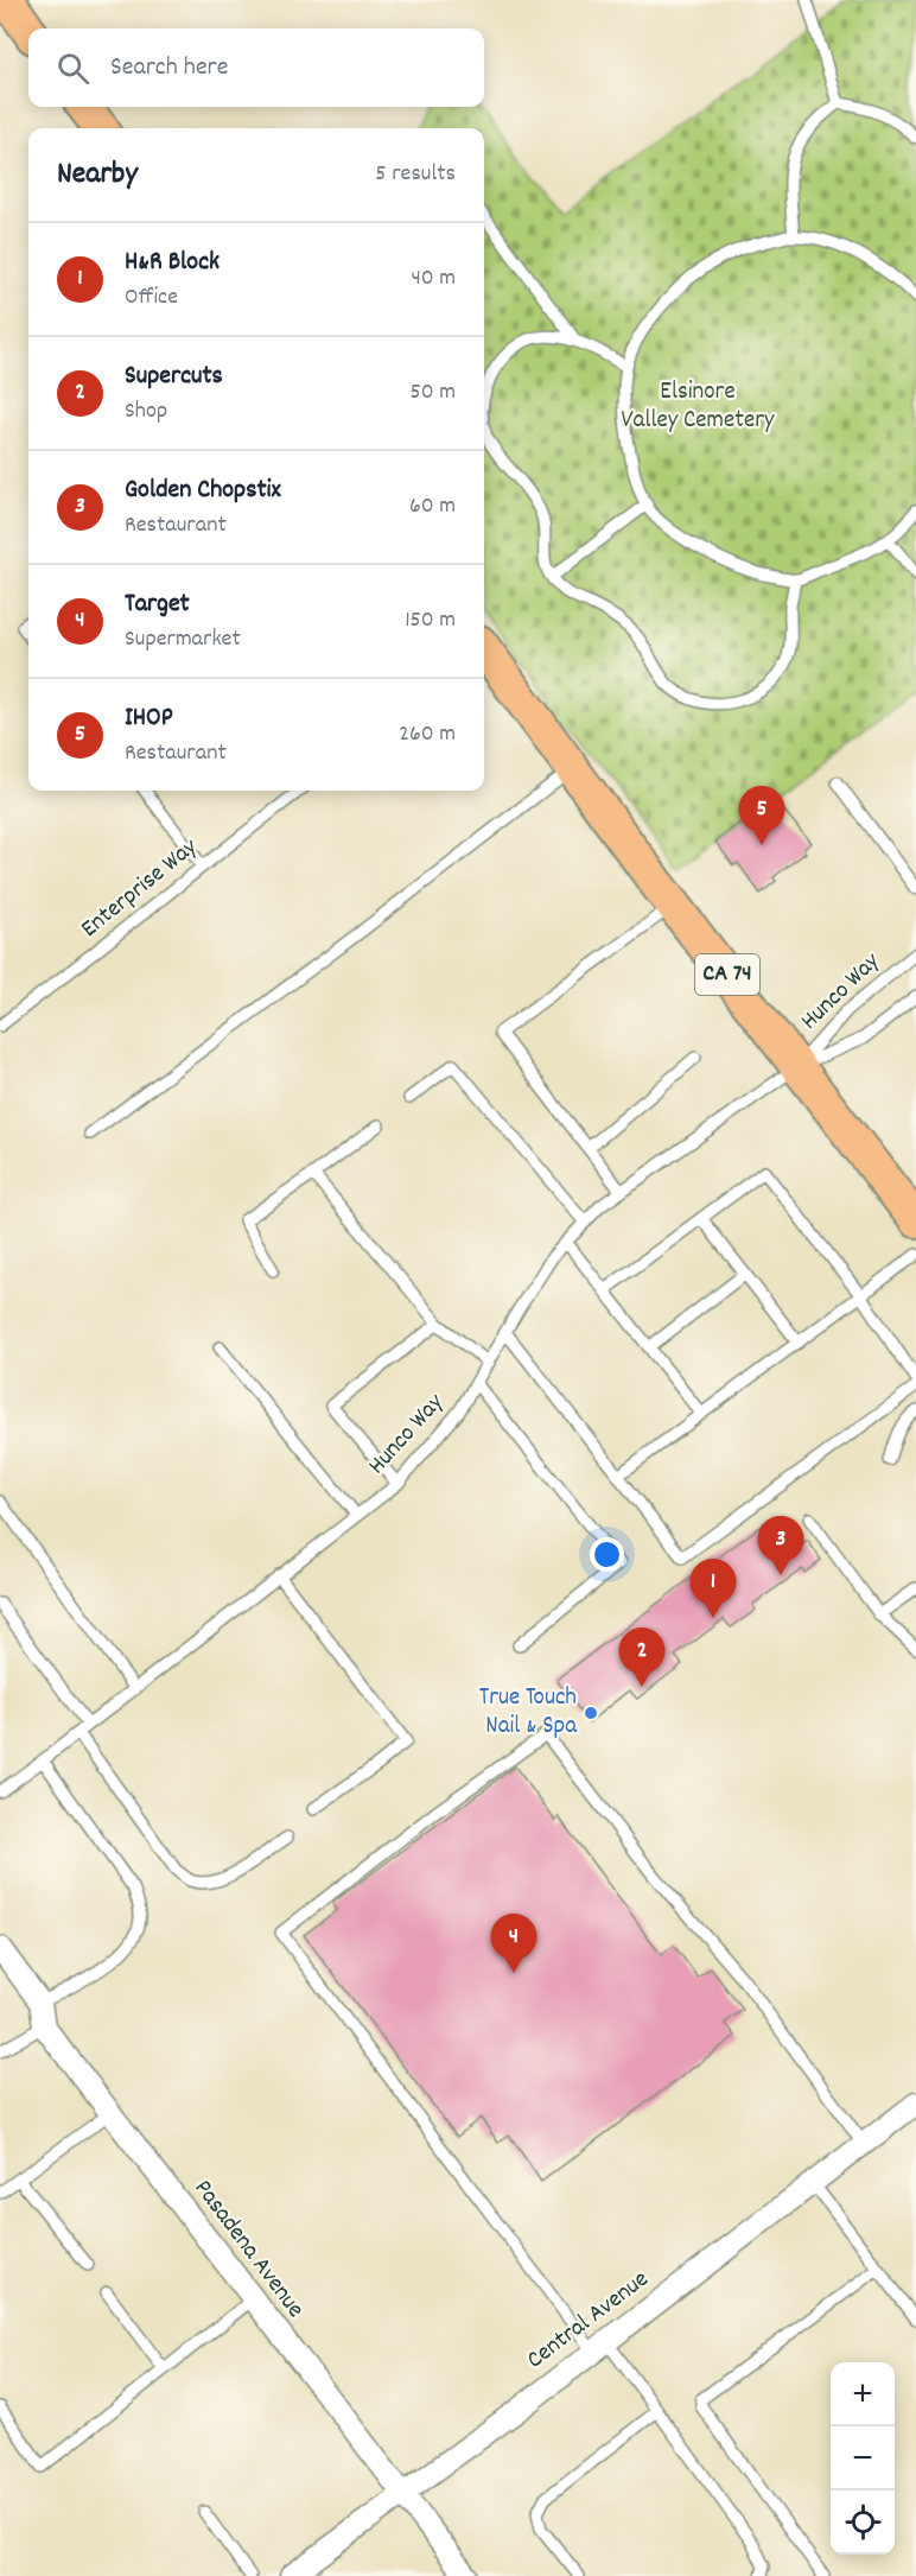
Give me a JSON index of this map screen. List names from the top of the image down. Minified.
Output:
{"streets":{"main road":["CA 74"],"street":["Pasadena Avenue","Central Avenue"],"lane":["Enterprise Way","Hunco Way"]},"crossings":[["CA 74","Hunco Way"],["Pasadena Avenue","Central Avenue"]],"parks":["Elsinore Valley Cemetery"],"places":["True Touch Nail & Spa"],"page":{"search":"Search here","heading":["Nearby","5 results"],"list":[{"mark":"1","name":"H&R Block","note":"Office","value":"40 m"},{"mark":"2","name":"Supercuts","note":"Shop","value":"50 m"},{"mark":"3","name":"Golden Chopstix","note":"Restaurant","value":"60 m"},{"mark":"4","name":"Target","note":"Supermarket","value":"150 m"},{"mark":"5","name":"IHOP","note":"Restaurant","value":"260 m"}],"pins":["5","3","1","2","4"],"map_buttons":["+","−"]}}
